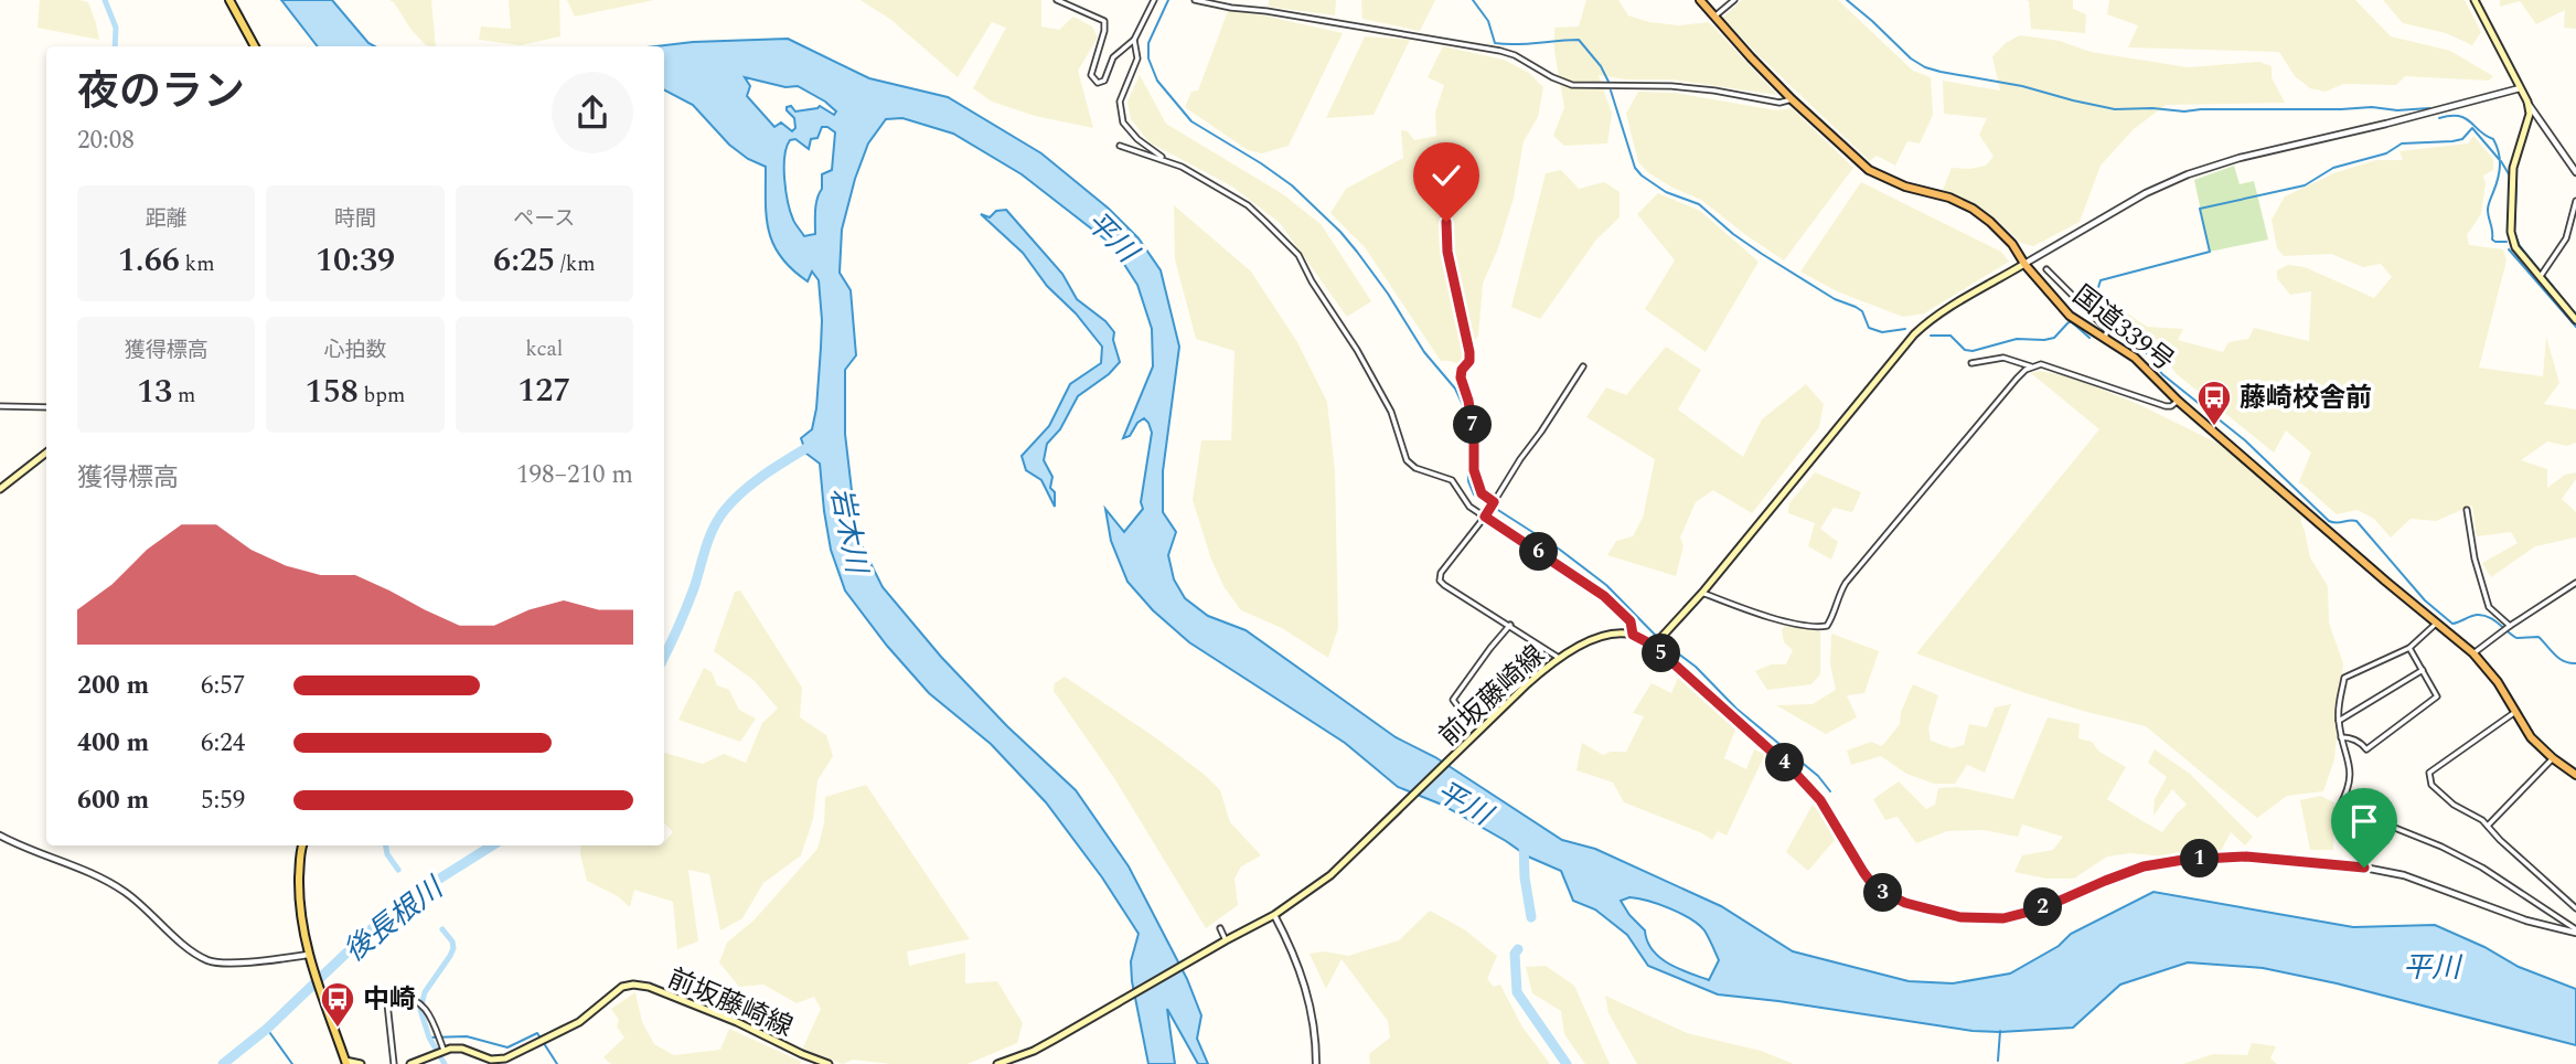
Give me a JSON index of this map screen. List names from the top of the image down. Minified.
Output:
{"streets":{"highway":["国道339号"],"main road":["前坂藤崎線"]},"water":["平川","岩木川","後長根川"],"places":{"bus stop":["藤崎校舎前","中崎"]},"page":{"heading":["夜のラン","20:08"],"stats":[["距離","1.66 km"],["時間","10:39"],["ペース","6:25 /km"],["獲得標高","13 m"],["心拍数","158 bpm"],["kcal","127"]],"pins":["7","6","5","4","1","3","2"],"chart":["獲得標高","198–210 m"],"list":[{"name":"200 m","note":"6:57"},{"name":"400 m","note":"6:24"},{"name":"600 m","note":"5:59"}]}}
